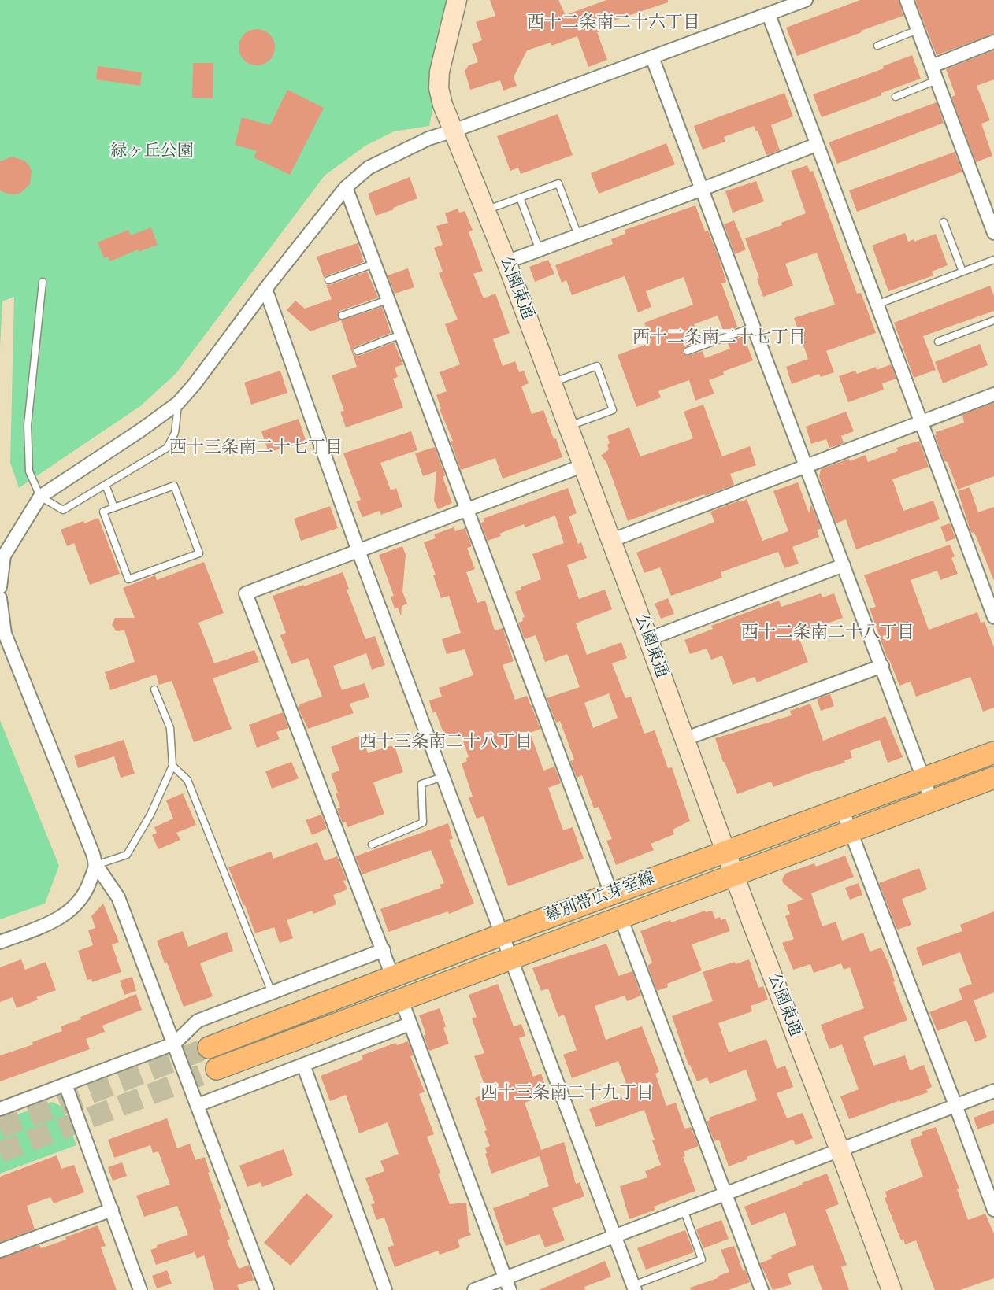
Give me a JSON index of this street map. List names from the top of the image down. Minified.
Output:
{"streets":{"main road":["幕別帯広芽室線"],"street":["公園東通"]},"crossings":[["公園東通","幕別帯広芽室線"]],"districts":["西十二条南二十六丁目","西十二条南二十七丁目","西十三条南二十七丁目","西十二条南二十八丁目","西十三条南二十八丁目","西十三条南二十九丁目"],"parks":["緑ヶ丘公園"]}
